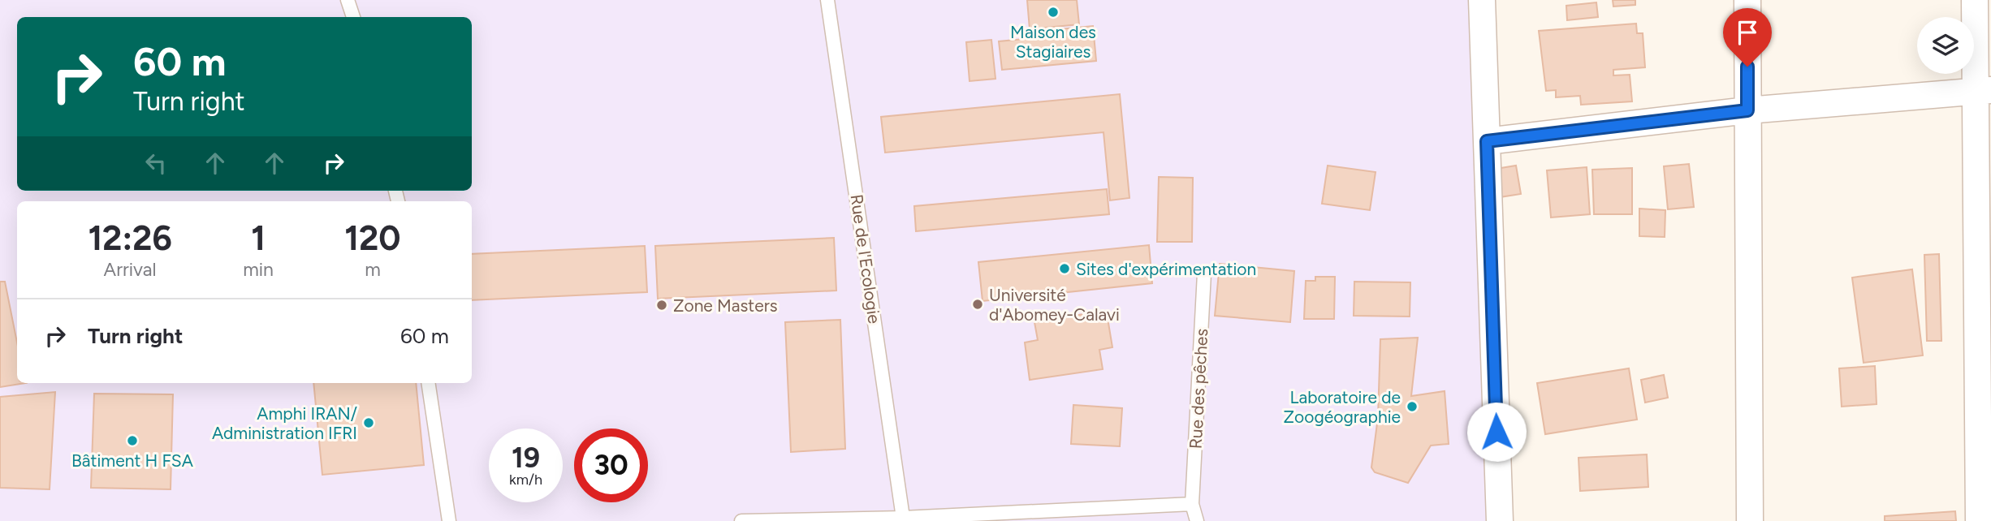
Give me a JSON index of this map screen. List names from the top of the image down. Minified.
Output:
{"streets":{"lane":["Rue de l'Ecologie","Rue des pêches"]},"places":["Maison des Stagiaires","Sites d'expérimentation","Université d'Abomey-Calavi","Zone Masters","Laboratoire de Zoogéographie","Amphi IRAN/ Administration IFRI","Bâtiment H FSA"],"page":{"turn":["60 m","Turn right"],"eta":["12:26","Arrival","1","min","120","m"],"list":[{"name":"Turn right","value":"60 m"}],"speed":"19 km/h","limit":"30"}}
